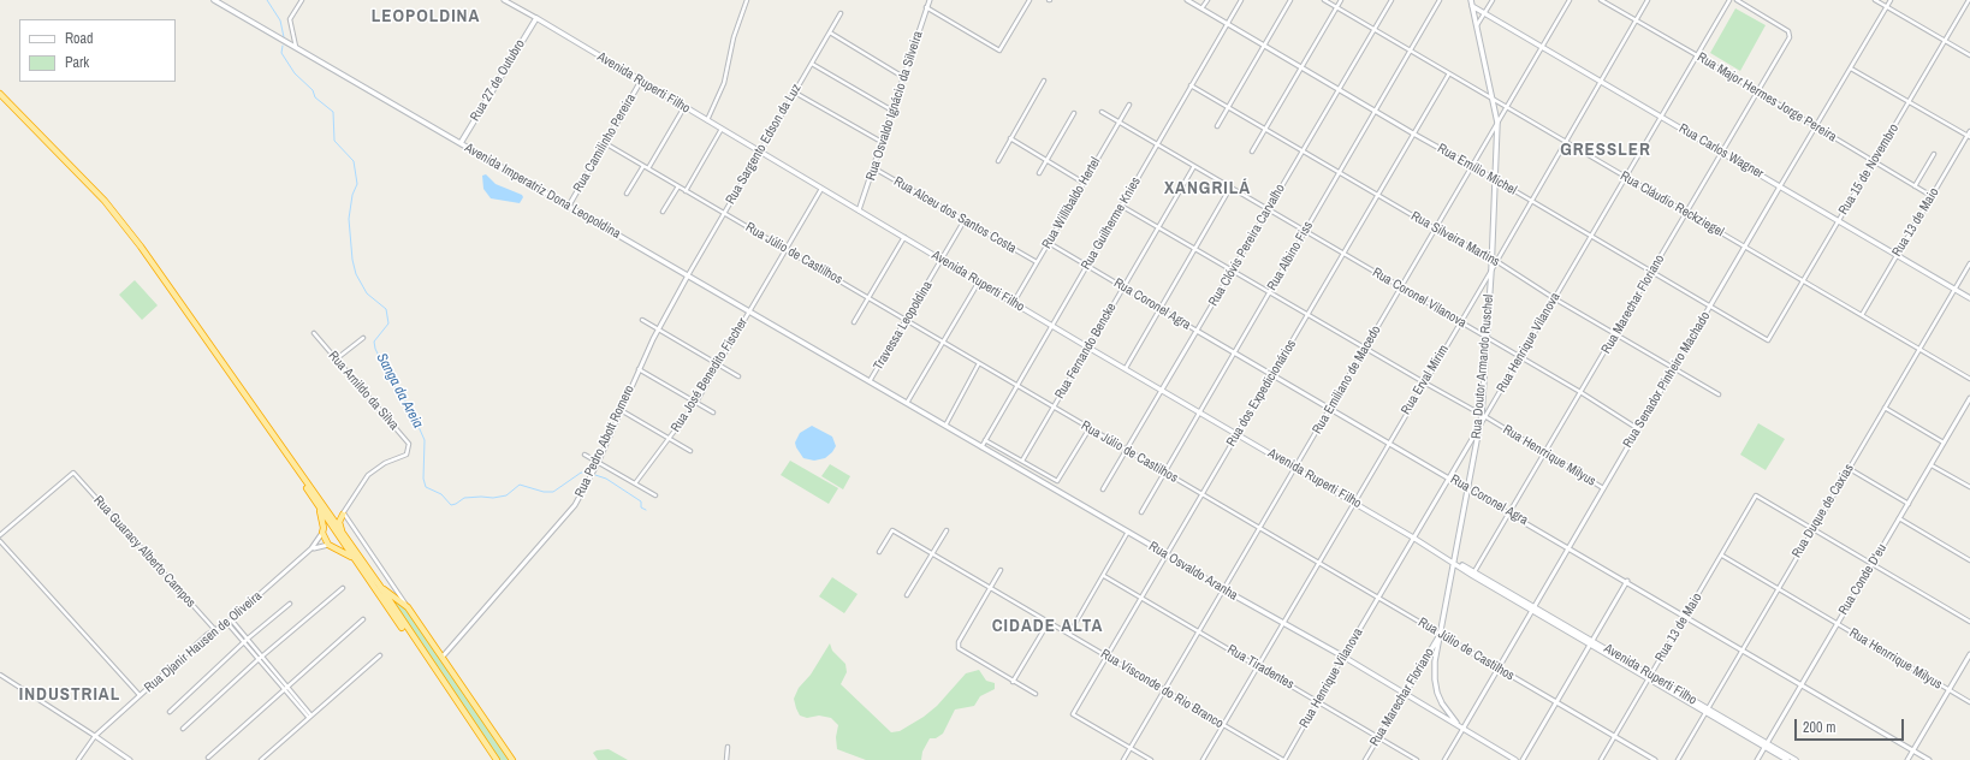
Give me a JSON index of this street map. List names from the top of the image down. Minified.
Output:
{"streets":{"main road":["Rua 27 de Outubro","Avenida Ruperti Filho","Rua Carlos Wagner","Avenida Imperatriz Dona Leopoldina","Rua Marechar Floriano","Rua Doutor Armando Ruschel","Rua Osvaldo Aranha"],"street":["Rua Major Hermes Jorge Pereira","Rua Osvaldo Ignácio da Silveira","Rua Camilinho Pereira","Rua Sargento Edson da Luz","Rua Emílio Michel","Rua 15 de Novembro","Rua Willibaldo Hertel","Rua Cláudio Reckziegel","Rua Alceu dos Santos Costa","Rua 13 de Maio","Rua Guilherme Knies","Rua Silveira Martins","Rua Clóvis Pereira Carvalho","Rua Júlio de Castilhos","Rua Albino Fiss","Rua Coronel Vilanova","Rua Coronel Agra","Travessa Leopoldina","Rua Henrique Vilanova","Rua Fernando Bencke","Rua José Benedito Fischer","Rua Emiliano de Macedo","Rua Erval Mirim","Rua Senador Pinheiro Machado","Rua Arnildo da Silva","Rua dos Expedicionários","Rua Pedro Abott Romero","Rua Henrrique Milyus","Rua Duque de Caxias","Rua Guaracy Alberto Campos","Rua Conde D'eu","Rua Djanir Hausen de Oliveira","Rua Tiradentes","Rua Visconde do Rio Branco"]},"crossings":[["Rua 27 de Outubro","Avenida Ruperti Filho"],["Rua 27 de Outubro","Avenida Imperatriz Dona Leopoldina"],["Avenida Ruperti Filho","Rua Osvaldo Ignácio da Silveira"],["Avenida Ruperti Filho","Rua Camilinho Pereira"],["Avenida Ruperti Filho","Rua Sargento Edson da Luz"],["Avenida Ruperti Filho","Rua Willibaldo Hertel"],["Avenida Ruperti Filho","Rua 13 de Maio"],["Avenida Ruperti Filho","Rua Guilherme Knies"],["Avenida Ruperti Filho","Rua Clóvis Pereira Carvalho"],["Avenida Ruperti Filho","Rua Albino Fiss"],["Avenida Ruperti Filho","Rua Marechar Floriano"],["Avenida Ruperti Filho","Travessa Leopoldina"],["Avenida Ruperti Filho","Rua Henrique Vilanova"],["Avenida Ruperti Filho","Rua Fernando Bencke"],["Avenida Ruperti Filho","Rua Doutor Armando Ruschel"],["Avenida Ruperti Filho","Rua José Benedito Fischer"],["Avenida Ruperti Filho","Rua Emiliano de Macedo"],["Avenida Ruperti Filho","Rua Erval Mirim"],["Avenida Ruperti Filho","Rua Senador Pinheiro Machado"],["Avenida Ruperti Filho","Rua dos Expedicionários"],["Avenida Ruperti Filho","Rua Duque de Caxias"],["Avenida Ruperti Filho","Rua Conde D'eu"],["Rua Major Hermes Jorge Pereira","Rua 15 de Novembro"],["Rua Major Hermes Jorge Pereira","Rua 13 de Maio"],["Rua Major Hermes Jorge Pereira","Rua Marechar Floriano"],["Rua Major Hermes Jorge Pereira","Rua Henrique Vilanova"],["Rua Major Hermes Jorge Pereira","Rua Erval Mirim"],["Rua Major Hermes Jorge Pereira","Rua Senador Pinheiro Machado"],["Rua Osvaldo Ignácio da Silveira","Rua Alceu dos Santos Costa"],["Rua Camilinho Pereira","Avenida Imperatriz Dona Leopoldina"],["Rua Camilinho Pereira","Rua Júlio de Castilhos"],["Rua Sargento Edson da Luz","Avenida Imperatriz Dona Leopoldina"],["Rua Sargento Edson da Luz","Rua Júlio de Castilhos"],["Rua Sargento Edson da Luz","Rua Pedro Abott Romero"],["Rua Carlos Wagner","Rua 15 de Novembro"],["Rua Carlos Wagner","Rua 13 de Maio"],["Rua Carlos Wagner","Rua Marechar Floriano"],["Rua Carlos Wagner","Rua Henrique Vilanova"],["Rua Carlos Wagner","Rua Doutor Armando Ruschel"],["Rua Carlos Wagner","Rua Emiliano de Macedo"],["Rua Carlos Wagner","Rua Erval Mirim"],["Rua Carlos Wagner","Rua Senador Pinheiro Machado"],["Rua Carlos Wagner","Rua Duque de Caxias"],["Rua Emílio Michel","Rua 15 de Novembro"],["Rua Emílio Michel","Rua Guilherme Knies"],["Rua Emílio Michel","Rua Clóvis Pereira Carvalho"],["Rua Emílio Michel","Rua Albino Fiss"],["Rua Emílio Michel","Rua Marechar Floriano"],["Rua Emílio Michel","Rua Henrique Vilanova"],["Rua Emílio Michel","Rua Doutor Armando Ruschel"],["Rua Emílio Michel","Rua Emiliano de Macedo"],["Rua Emílio Michel","Rua Erval Mirim"],["Rua Emílio Michel","Rua Senador Pinheiro Machado"],["Rua Emílio Michel","Rua dos Expedicionários"],["Rua 15 de Novembro","Rua Cláudio Reckziegel"],["Avenida Imperatriz Dona Leopoldina","Travessa Leopoldina"],["Avenida Imperatriz Dona Leopoldina","Rua José Benedito Fischer"],["Avenida Imperatriz Dona Leopoldina","Rua Pedro Abott Romero"],["Avenida Imperatriz Dona Leopoldina","Rua Osvaldo Aranha"],["Rua Willibaldo Hertel","Rua Alceu dos Santos Costa"],["Rua Willibaldo Hertel","Rua Coronel Agra"],["Rua Cláudio Reckziegel","Rua 13 de Maio"],["Rua Cláudio Reckziegel","Rua Clóvis Pereira Carvalho"],["Rua Cláudio Reckziegel","Rua Albino Fiss"],["Rua Cláudio Reckziegel","Rua Marechar Floriano"],["Rua Cláudio Reckziegel","Rua Henrique Vilanova"],["Rua Cláudio Reckziegel","Rua Doutor Armando Ruschel"],["Rua Cláudio Reckziegel","Rua Emiliano de Macedo"],["Rua Cláudio Reckziegel","Rua Erval Mirim"],["Rua Cláudio Reckziegel","Rua Senador Pinheiro Machado"],["Rua Cláudio Reckziegel","Rua dos Expedicionários"],["Rua Cláudio Reckziegel","Rua Duque de Caxias"],["Rua Alceu dos Santos Costa","Travessa Leopoldina"],["Rua 13 de Maio","Rua Júlio de Castilhos"],["Rua 13 de Maio","Rua Coronel Agra"],["Rua 13 de Maio","Rua Henrrique Milyus"],["Rua 13 de Maio","Rua Duque de Caxias"],["Rua Guilherme Knies","Rua Silveira Martins"],["Rua Guilherme Knies","Rua Júlio de Castilhos"],["Rua Guilherme Knies","Rua Coronel Vilanova"],["Rua Guilherme Knies","Rua Coronel Agra"],["Rua Guilherme Knies","Rua Henrrique Milyus"],["Rua Guilherme Knies","Rua Osvaldo Aranha"],["Rua Silveira Martins","Rua Clóvis Pereira Carvalho"],["Rua Silveira Martins","Rua Albino Fiss"],["Rua Silveira Martins","Rua Marechar Floriano"],["Rua Silveira Martins","Rua Henrique Vilanova"],["Rua Silveira Martins","Rua Doutor Armando Ruschel"],["Rua Silveira Martins","Rua Emiliano de Macedo"],["Rua Silveira Martins","Rua Erval Mirim"],["Rua Silveira Martins","Rua Senador Pinheiro Machado"],["Rua Silveira Martins","Rua dos Expedicionários"],["Rua Clóvis Pereira Carvalho","Rua Júlio de Castilhos"],["Rua Clóvis Pereira Carvalho","Rua Coronel Vilanova"],["Rua Clóvis Pereira Carvalho","Rua Coronel Agra"],["Rua Clóvis Pereira Carvalho","Rua Henrrique Milyus"],["Rua Júlio de Castilhos","Rua Albino Fiss"],["Rua Júlio de Castilhos","Rua Marechar Floriano"],["Rua Júlio de Castilhos","Travessa Leopoldina"],["Rua Júlio de Castilhos","Rua Henrique Vilanova"],["Rua Júlio de Castilhos","Rua Fernando Bencke"],["Rua Júlio de Castilhos","Rua Doutor Armando Ruschel"],["Rua Júlio de Castilhos","Rua José Benedito Fischer"],["Rua Júlio de Castilhos","Rua Emiliano de Macedo"],["Rua Júlio de Castilhos","Rua Erval Mirim"],["Rua Júlio de Castilhos","Rua Senador Pinheiro Machado"],["Rua Júlio de Castilhos","Rua dos Expedicionários"],["Rua Albino Fiss","Rua Coronel Vilanova"],["Rua Albino Fiss","Rua Coronel Agra"],["Rua Albino Fiss","Rua Henrrique Milyus"],["Rua Coronel Vilanova","Rua Marechar Floriano"],["Rua Coronel Vilanova","Rua Henrique Vilanova"],["Rua Coronel Vilanova","Rua Fernando Bencke"],["Rua Coronel Vilanova","Rua Doutor Armando Ruschel"],["Rua Coronel Vilanova","Rua Emiliano de Macedo"],["Rua Coronel Vilanova","Rua Erval Mirim"],["Rua Coronel Vilanova","Rua Senador Pinheiro Machado"],["Rua Coronel Vilanova","Rua dos Expedicionários"],["Rua Coronel Agra","Rua Marechar Floriano"],["Rua Coronel Agra","Rua Henrique Vilanova"],["Rua Coronel Agra","Rua Fernando Bencke"],["Rua Coronel Agra","Rua Doutor Armando Ruschel"],["Rua Coronel Agra","Rua Emiliano de Macedo"],["Rua Coronel Agra","Rua Erval Mirim"],["Rua Coronel Agra","Rua Senador Pinheiro Machado"],["Rua Coronel Agra","Rua dos Expedicionários"],["Rua Coronel Agra","Rua Duque de Caxias"],["Rua Coronel Agra","Rua Conde D'eu"],["Rua Marechar Floriano","Rua Doutor Armando Ruschel"],["Rua Marechar Floriano","Rua Henrrique Milyus"],["Rua Marechar Floriano","Rua Osvaldo Aranha"],["Rua Marechar Floriano","Rua Tiradentes"],["Travessa Leopoldina","Rua Osvaldo Aranha"],["Rua Henrique Vilanova","Rua Doutor Armando Ruschel"],["Rua Henrique Vilanova","Rua Henrrique Milyus"],["Rua Henrique Vilanova","Rua Osvaldo Aranha"],["Rua Henrique Vilanova","Rua Tiradentes"],["Rua Henrique Vilanova","Rua Visconde do Rio Branco"],["Rua Fernando Bencke","Rua Henrrique Milyus"],["Rua Doutor Armando Ruschel","Rua Emiliano de Macedo"],["Rua Doutor Armando Ruschel","Rua Erval Mirim"],["Rua Doutor Armando Ruschel","Rua Senador Pinheiro Machado"],["Rua Doutor Armando Ruschel","Rua Henrrique Milyus"],["Rua Doutor Armando Ruschel","Rua Osvaldo Aranha"],["Rua Emiliano de Macedo","Rua dos Expedicionários"],["Rua Emiliano de Macedo","Rua Henrrique Milyus"],["Rua Emiliano de Macedo","Rua Osvaldo Aranha"],["Rua Emiliano de Macedo","Rua Tiradentes"],["Rua Emiliano de Macedo","Rua Visconde do Rio Branco"],["Rua Erval Mirim","Rua Henrrique Milyus"],["Rua Erval Mirim","Rua Osvaldo Aranha"],["Rua Erval Mirim","Rua Tiradentes"],["Rua Erval Mirim","Rua Visconde do Rio Branco"],["Rua Senador Pinheiro Machado","Rua Henrrique Milyus"],["Rua Senador Pinheiro Machado","Rua Osvaldo Aranha"],["Rua dos Expedicionários","Rua Henrrique Milyus"],["Rua dos Expedicionários","Rua Osvaldo Aranha"],["Rua dos Expedicionários","Rua Tiradentes"],["Rua dos Expedicionários","Rua Visconde do Rio Branco"],["Rua Henrrique Milyus","Rua Duque de Caxias"],["Rua Henrrique Milyus","Rua Conde D'eu"],["Rua Guaracy Alberto Campos","Rua Djanir Hausen de Oliveira"]],"districts":["LEOPOLDINA","GRESSLER","XANGRILÁ","CIDADE ALTA","INDUSTRIAL"],"water":["Sanga da Areia"],"legend":["Road","Park"],"scale_bar":"200 m"}
